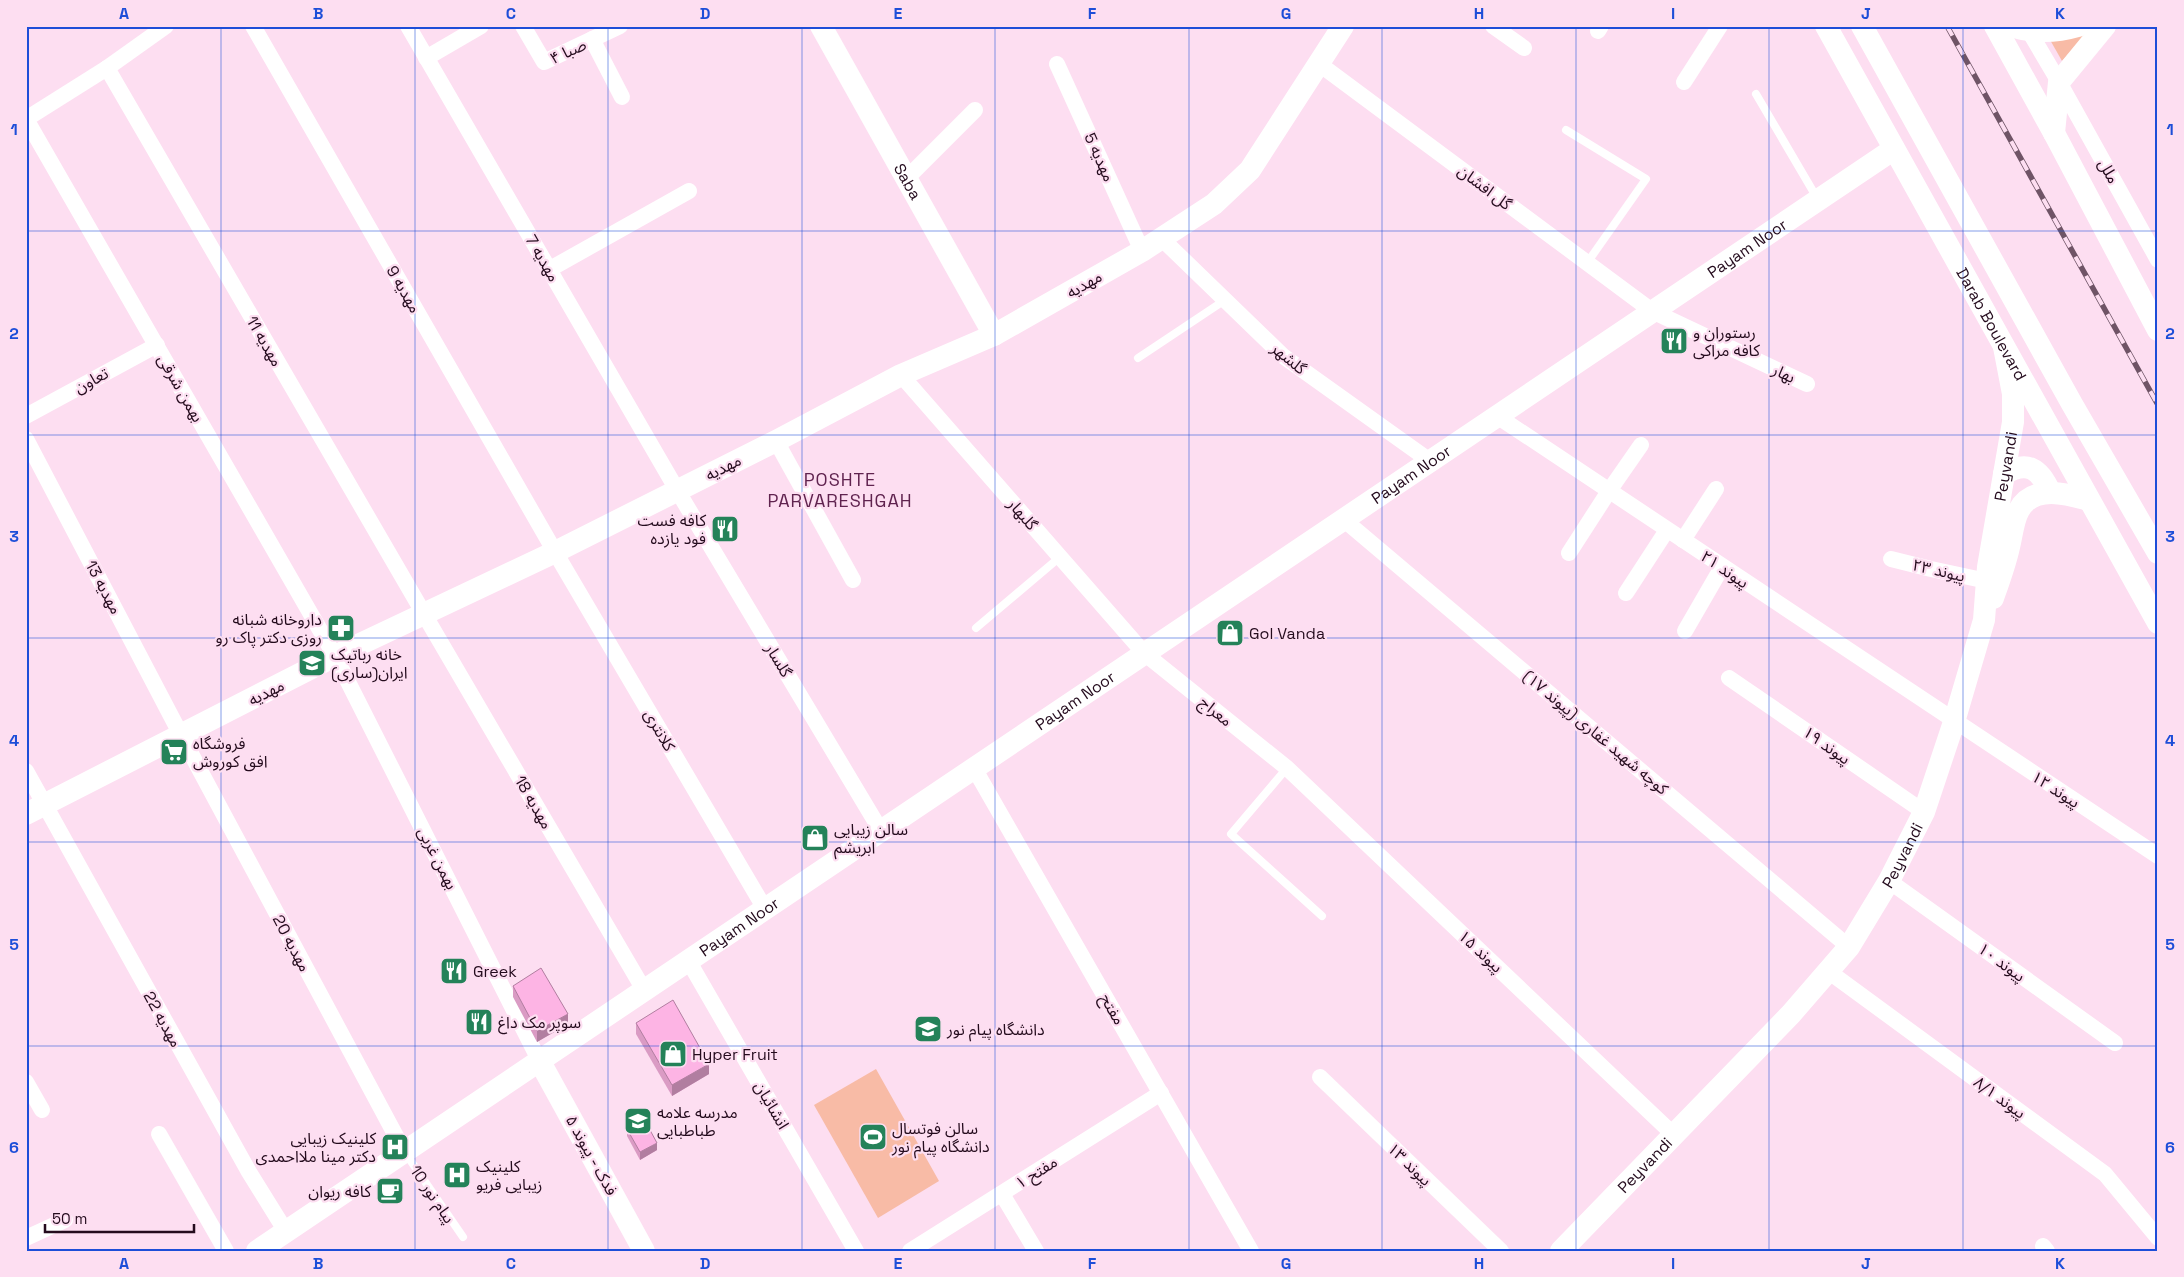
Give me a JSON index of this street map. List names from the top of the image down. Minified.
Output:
{"streets":{"main road":["Saba","Payam Noor","مهدیه","Darab Boulevard","Peyvandi","فدک - پیوند ۵"],"street":["صبا ۴","مهدیه 5","ملل","گل افشان","مهدیه 7","مهدیه 9","مهدیه 11","گلشهر","بهار","تعاون","بهمن شرقی","گلبهار","پیوند ۲۱","پیوند ۲۳","مهدیه 13","گلسار","معراج","کلانتری","کوچه شهید غفاری (پیوند ۱۷)","پیوند ۱۹","پیوند ۱۲","مهدیه 18","بهمن غربی","مهدیه 20","پیوند ۱۵","پیوند ۱۰","مفتح","مهدیه 22","پیوند ۸/۱","انشائیان","پیوند ۱۳","مفتح ۱"],"lane":["پیام نور 10"]},"crossings":[["مهدیه 5","مهدیه"],["Saba","مهدیه"],["گل افشان","Payam Noor"],["گل افشان","مهدیه"],["گل افشان","بهار"],["Payam Noor","Darab Boulevard"],["Payam Noor","گلشهر"],["Payam Noor","بهار"],["Payam Noor","گلبهار"],["Payam Noor","پیوند ۲۱"],["Payam Noor","گلسار"],["Payam Noor","معراج"],["Payam Noor","کلانتری"],["Payam Noor","کوچه شهید غفاری (پیوند ۱۷)"],["Payam Noor","مهدیه 18"],["Payam Noor","بهمن غربی"],["Payam Noor","مهدیه 20"],["Payam Noor","مفتح"],["Payam Noor","مهدیه 22"],["Payam Noor","انشائیان"],["Payam Noor","فدک - پیوند ۵"],["Payam Noor","پیام نور 10"],["مهدیه 7","مهدیه"],["مهدیه 7","گلسار"],["مهدیه","مهدیه 9"],["مهدیه","مهدیه 11"],["مهدیه","گلشهر"],["مهدیه","بهمن شرقی"],["مهدیه","گلبهار"],["مهدیه","مهدیه 13"],["مهدیه","گلسار"],["مهدیه","کلانتری"],["مهدیه","مهدیه 18"],["مهدیه","بهمن غربی"],["مهدیه","مهدیه 20"],["مهدیه","مهدیه 22"],["مهدیه 9","کلانتری"],["Darab Boulevard","Peyvandi"],["مهدیه 11","مهدیه 18"],["تعاون","بهمن شرقی"],["بهمن شرقی","بهمن غربی"],["Peyvandi","پیوند ۲۱"],["Peyvandi","پیوند ۲۳"],["Peyvandi","کوچه شهید غفاری (پیوند ۱۷)"],["Peyvandi","پیوند ۱۹"],["Peyvandi","پیوند ۱۲"],["Peyvandi","پیوند ۱۵"],["Peyvandi","پیوند ۱۰"],["Peyvandi","پیوند ۸/۱"],["گلبهار","معراج"],["پیوند ۲۱","پیوند ۱۲"],["مهدیه 13","مهدیه 20"],["معراج","پیوند ۱۵"],["بهمن غربی","فدک - پیوند ۵"],["مهدیه 20","پیام نور 10"],["مفتح","مفتح ۱"]],"districts":["POSHTE PARVARESHGAH"],"places":{"restaurant":["رستوران و کافه مراکی","کافه فست فود یازده","Greek","سوپر مک داغ"],"pharmacy":["داروخانه شبانه روزی دکتر پاک رو"],"shop":["Gol Vanda","سالن زیبایی ابریشم","Hyper Fruit"],"school or university":["خانه رباتیک ایران(ساری)","دانشگاه پیام نور","مدرسه علامه طباطبایی"],"supermarket":["فروشگاه افق کوروش"],"sports":["سالن فوتسال دانشگاه پیام نور"],"hospital":["کلینیک زیبایی دکتر مینا ملااحمدی","کلینیک زیبایی فریو"],"cafe":["کافه ریوان"]},"scale_bar":"50 m","grid":{"columns":["A","B","C","D","E","F","G","H","I","J","K"],"rows":["1","2","3","4","5","6"]}}
